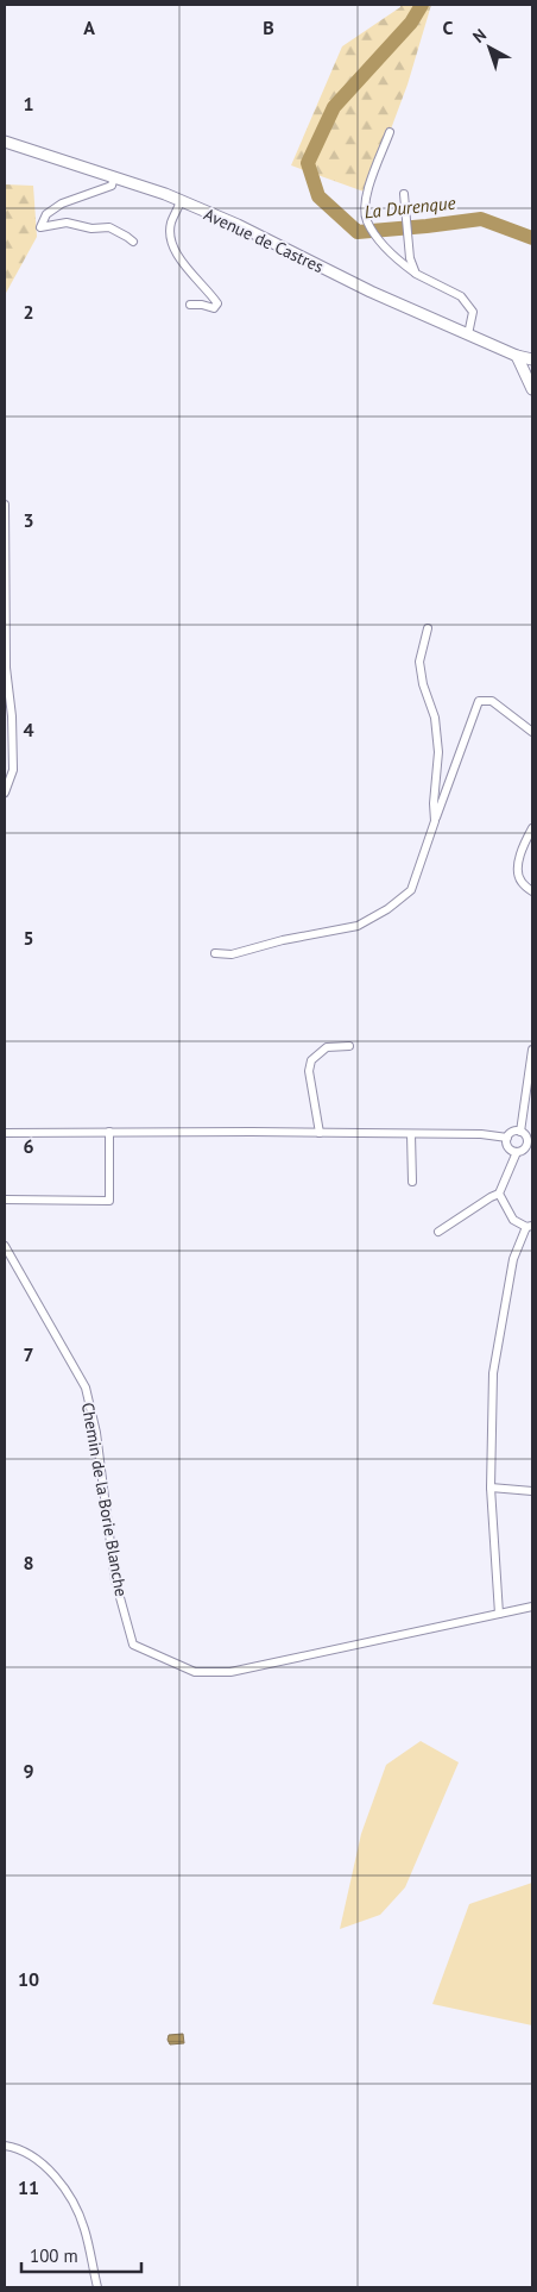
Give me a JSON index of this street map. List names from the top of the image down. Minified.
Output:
{"streets":{"main road":["Avenue de Castres"],"street":["Chemin de la Borie Blanche"]},"water":["La Durenque"],"scale_bar":"100 m","north":"top left","grid":{"columns":["A","B","C"],"rows":["1","2","3","4","5","6","7","8","9","10","11"]}}
